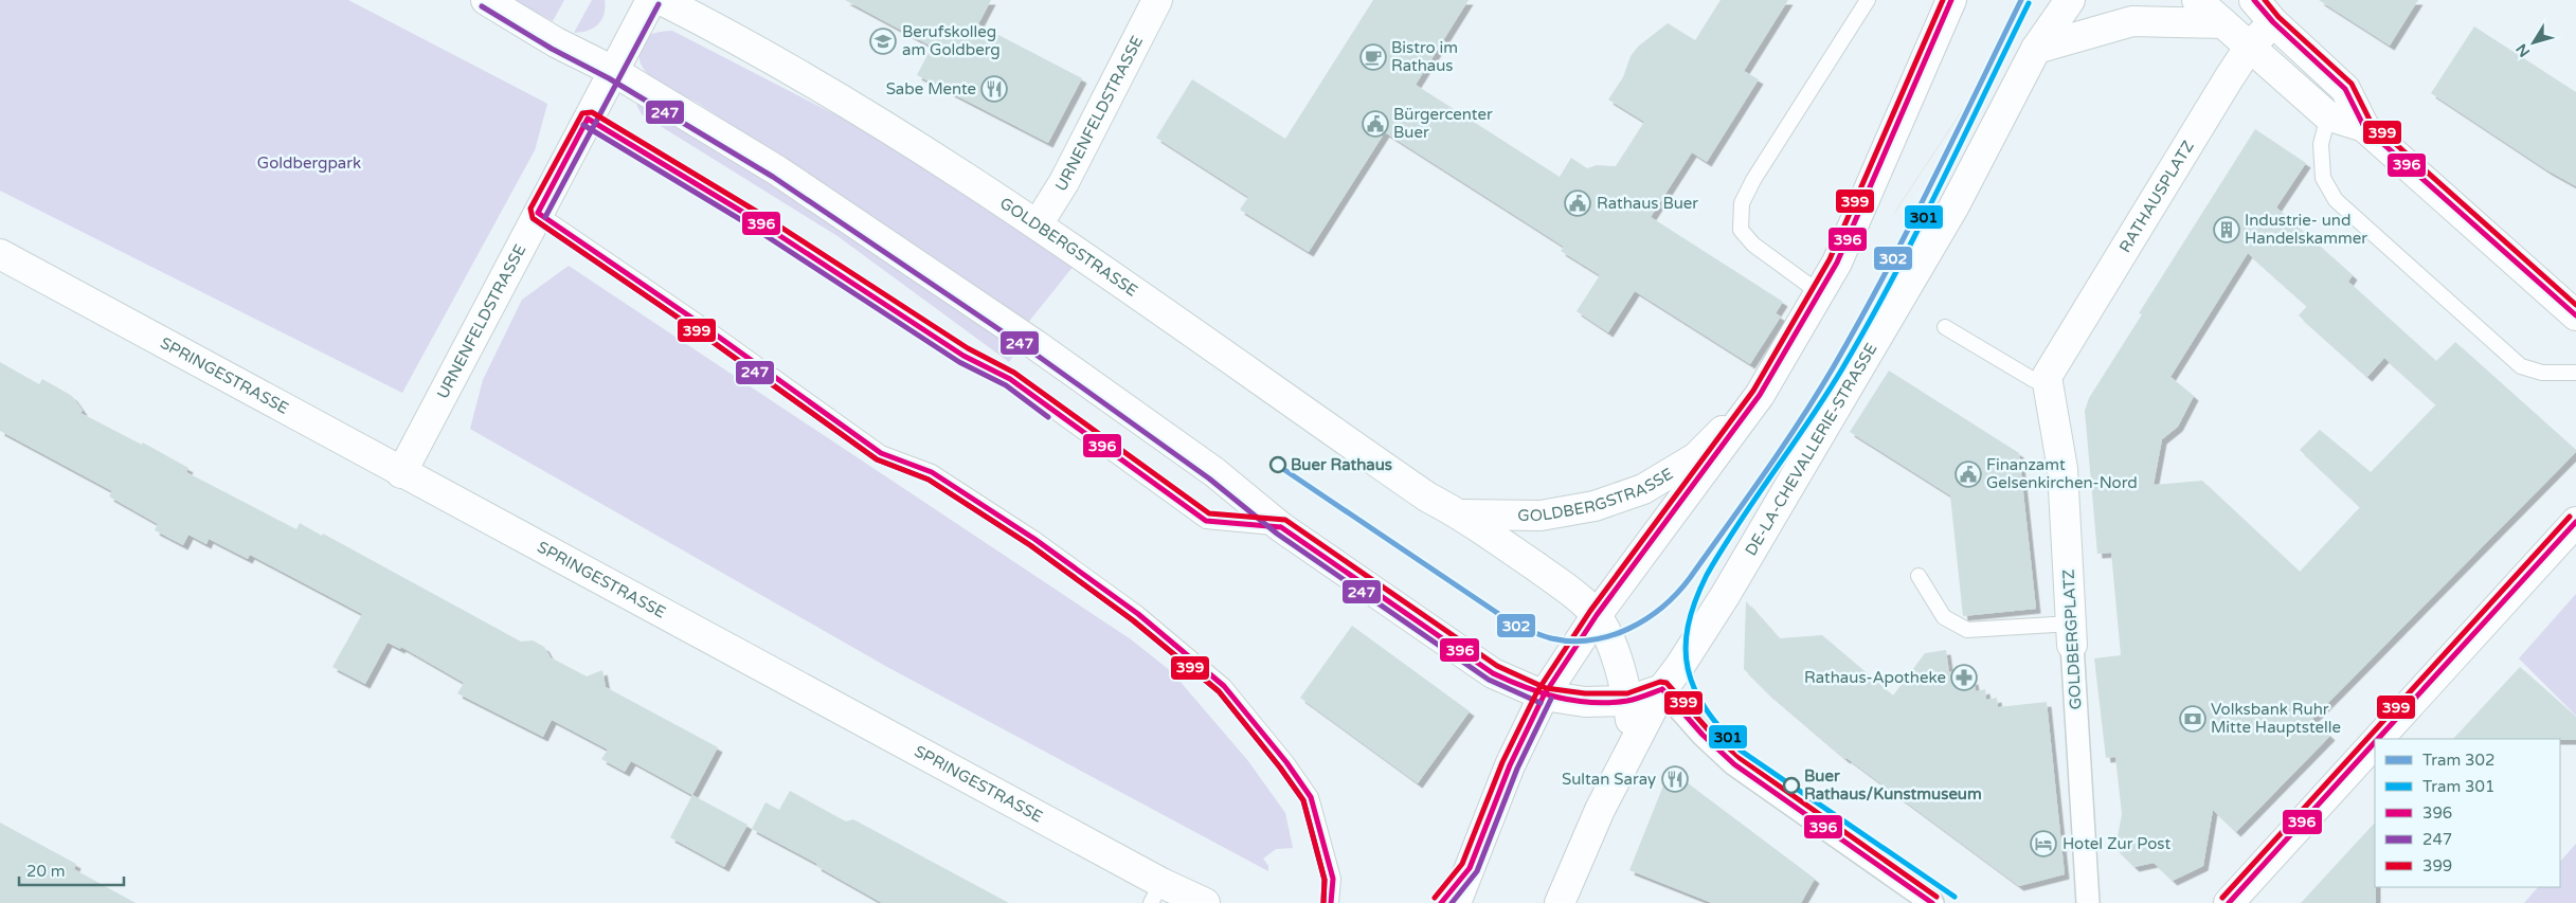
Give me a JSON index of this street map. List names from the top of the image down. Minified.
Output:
{"streets":{"street":["URNENFELDSTRASSE","RATHAUSPLATZ","GOLDBERGSTRASSE","SPRINGESTRASSE","DE-LA-CHEVALLERIE-STRASSE","GOLDBERGPLATZ"]},"crossings":[["URNENFELDSTRASSE","GOLDBERGSTRASSE"],["URNENFELDSTRASSE","SPRINGESTRASSE"],["RATHAUSPLATZ","GOLDBERGPLATZ"],["GOLDBERGSTRASSE","DE-LA-CHEVALLERIE-STRASSE"]],"parks":["Goldbergpark"],"places":{"school or university":["Berufskolleg am Goldberg"],"cafe":["Bistro im Rathaus"],"restaurant":["Sabe Mente","Sultan Saray"],"public building":["Bürgercenter Buer","Rathaus Buer","Finanzamt Gelsenkirchen-Nord"],"building":["Industrie- und Handelskammer"],"other":["Buer Rathaus","Buer Rathaus/Kunstmuseum"],"pharmacy":["Rathaus-Apotheke"],"bank":["Volksbank Ruhr Mitte Hauptstelle"],"hotel":["Hotel Zur Post"]},"lines":["tram line 302","transit line 396","transit line 399","tram line 301","transit line 247"],"legend":["Tram 302","Tram 301","396","247","399"],"scale_bar":"20 m","north":"bottom left"}
